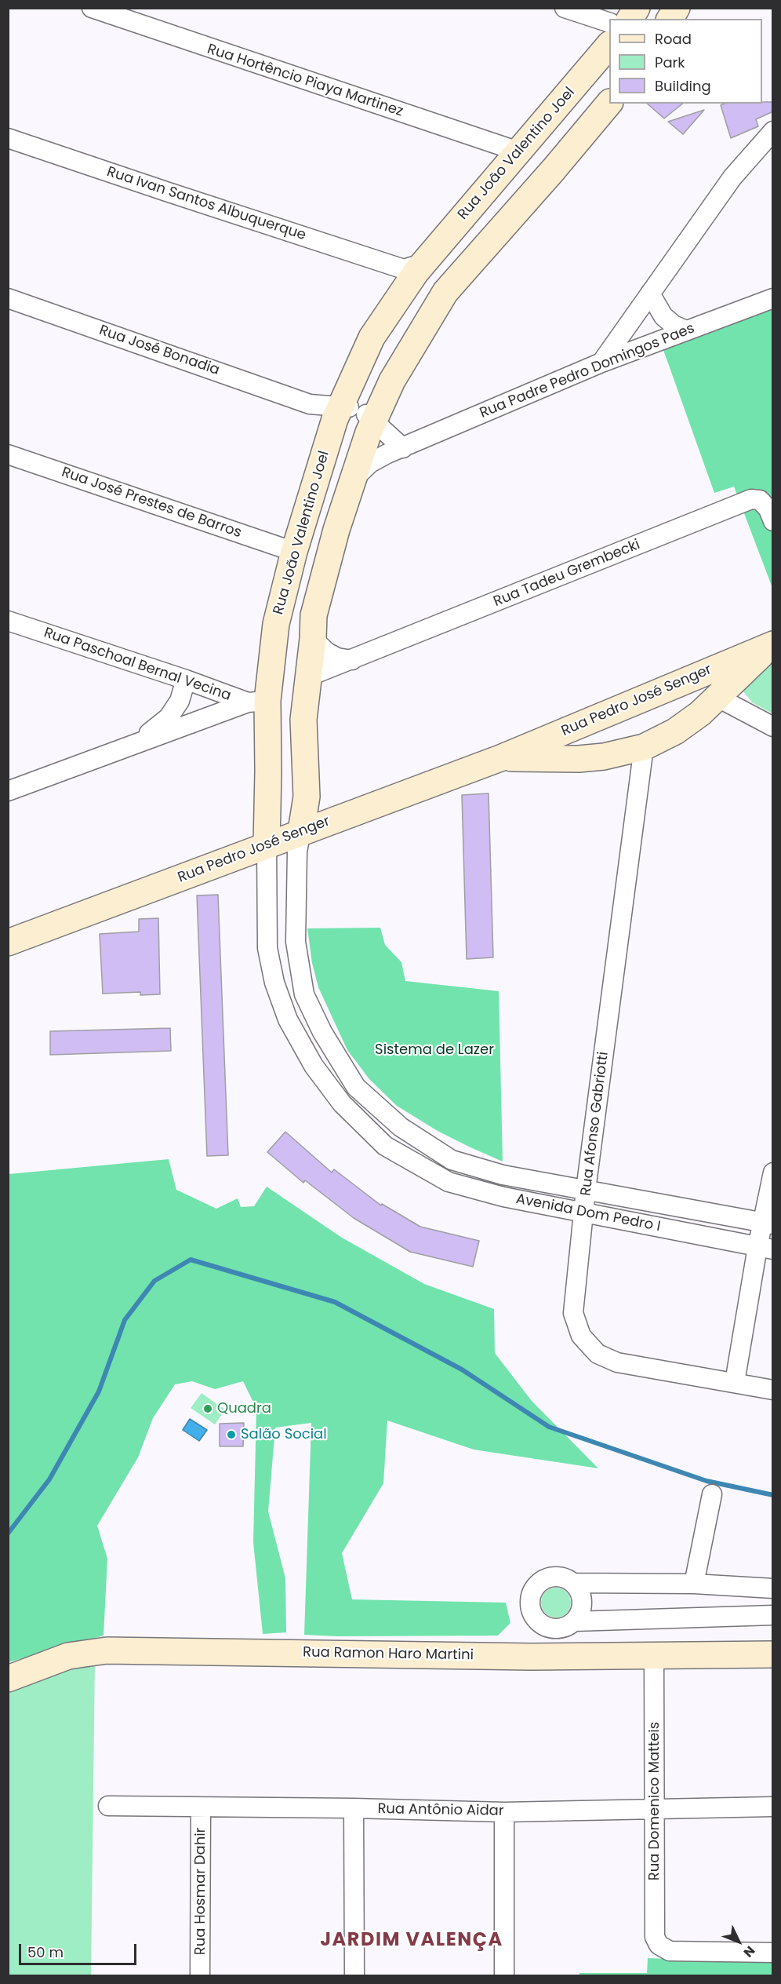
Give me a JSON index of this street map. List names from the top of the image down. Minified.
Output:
{"streets":{"street":["Rua Hortêncio Piaya Martinez","Rua João Valentino Joel","Rua Ivan Santos Albuquerque","Rua José Bonadia","Rua Padre Pedro Domingos Paes","Rua José Prestes de Barros","Rua Tadeu Grembecki","Rua Paschoal Bernal Vecina","Rua Pedro José Senger","Rua Afonso Gabriotti","Avenida Dom Pedro I","Rua Ramon Haro Martini","Rua Domenico Matteis","Rua Antônio Aidar","Rua Hosmar Dahir"]},"crossings":[["Rua Hortêncio Piaya Martinez","Rua João Valentino Joel"],["Rua João Valentino Joel","Rua Ivan Santos Albuquerque"],["Rua João Valentino Joel","Rua José Bonadia"],["Rua João Valentino Joel","Rua Padre Pedro Domingos Paes"],["Rua João Valentino Joel","Rua José Prestes de Barros"],["Rua João Valentino Joel","Rua Tadeu Grembecki"],["Rua João Valentino Joel","Rua Paschoal Bernal Vecina"],["Rua João Valentino Joel","Rua Pedro José Senger"],["Rua João Valentino Joel","Avenida Dom Pedro I"],["Rua José Bonadia","Rua Padre Pedro Domingos Paes"],["Rua Pedro José Senger","Rua Afonso Gabriotti"],["Rua Pedro José Senger","Avenida Dom Pedro I"],["Rua Afonso Gabriotti","Avenida Dom Pedro I"],["Rua Ramon Haro Martini","Rua Domenico Matteis"],["Rua Domenico Matteis","Rua Antônio Aidar"],["Rua Antônio Aidar","Rua Hosmar Dahir"]],"districts":["JARDIM VALENÇA"],"parks":["Sistema de Lazer"],"places":["Quadra","Salão Social"],"legend":["Road","Park","Building"],"scale_bar":"50 m","north":"bottom right"}
